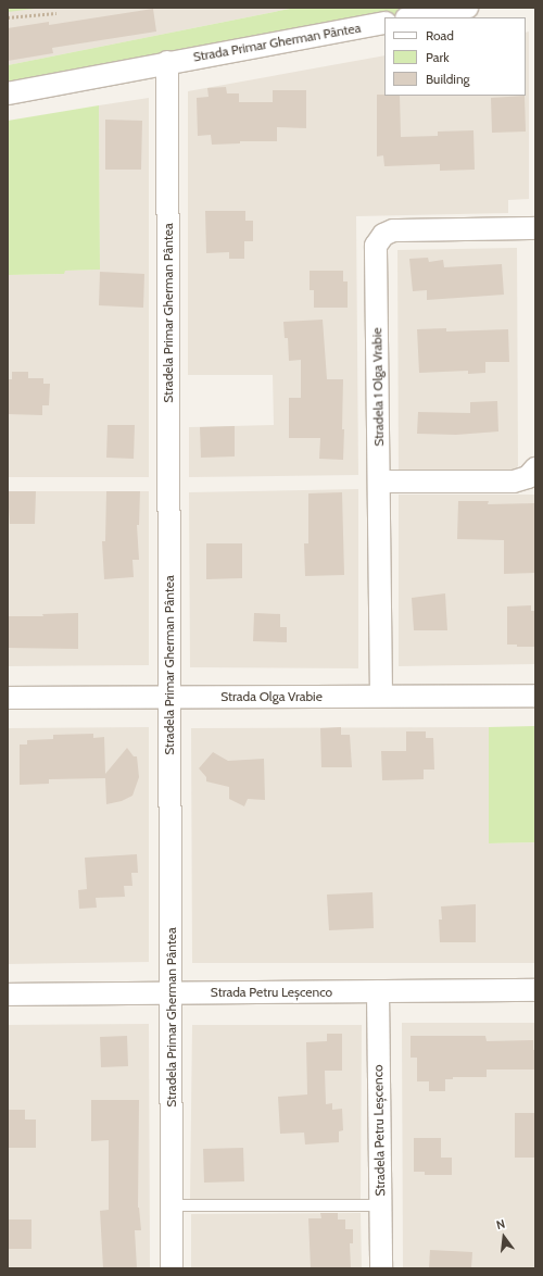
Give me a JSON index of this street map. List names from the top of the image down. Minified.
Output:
{"streets":{"street":["Strada Primar Gherman Pântea","Stradela Primar Gherman Pântea","Stradela 1 Olga Vrabie","Strada Olga Vrabie","Strada Petru Leșcenco","Stradela Petru Leșcenco"]},"crossings":[["Strada Primar Gherman Pântea","Stradela Primar Gherman Pântea"],["Stradela Primar Gherman Pântea","Strada Olga Vrabie"],["Stradela Primar Gherman Pântea","Strada Petru Leșcenco"],["Stradela 1 Olga Vrabie","Strada Olga Vrabie"],["Strada Petru Leșcenco","Stradela Petru Leșcenco"]],"legend":["Road","Park","Building"],"north":"top"}
